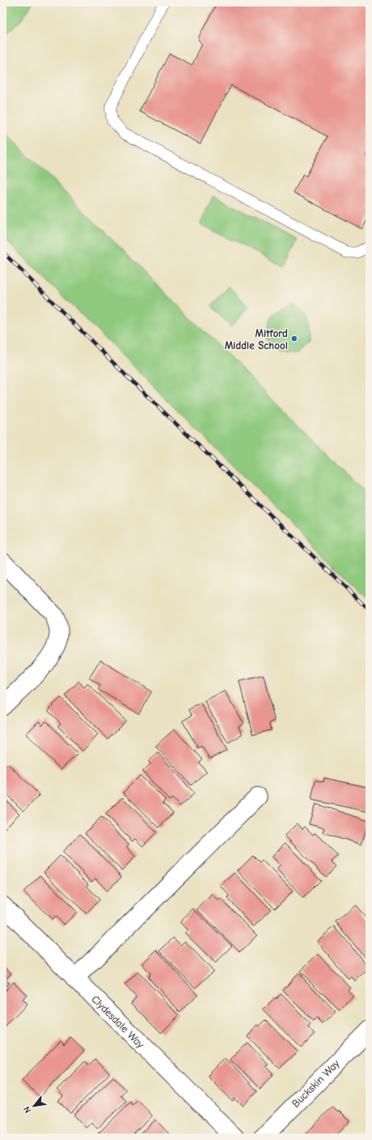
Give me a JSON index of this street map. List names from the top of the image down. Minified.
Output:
{"streets":{"street":["Clydesdale Way","Buckskin Way"]},"places":["Mitford Middle School"],"north":"bottom left"}
